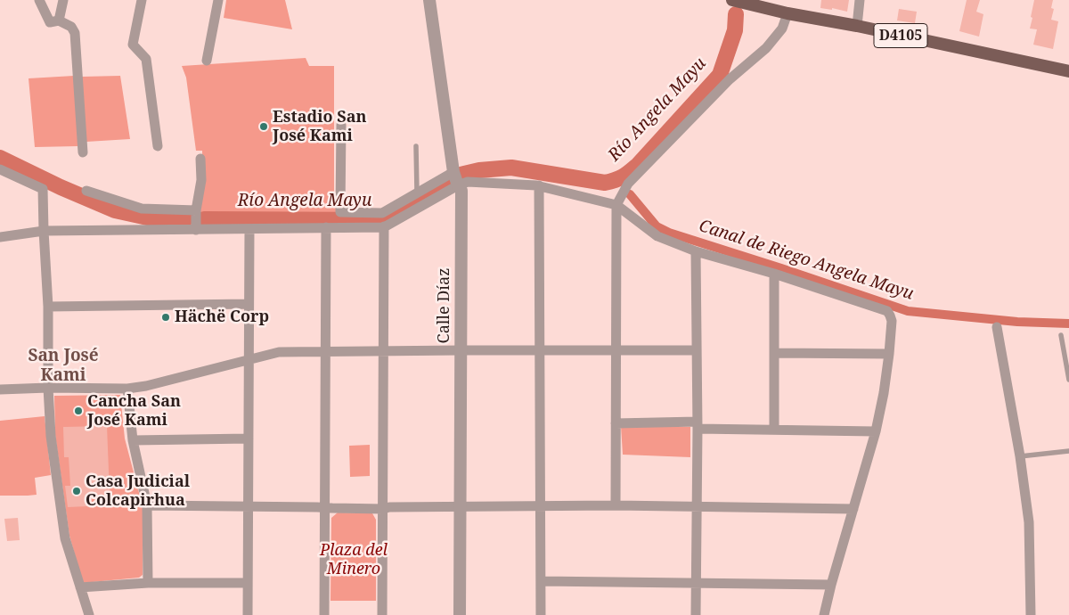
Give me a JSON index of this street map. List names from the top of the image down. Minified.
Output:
{"streets":{"main road":["D4105"],"street":["Calle Díaz"]},"districts":["San José Kami"],"water":["Río Angela Mayu","Canal de Riego Angela Mayu"],"parks":["Plaza del Minero"],"places":["Estadio San José Kami","Hächë Corp","Cancha San José Kami","Casa Judicial Colcapirhua"]}
